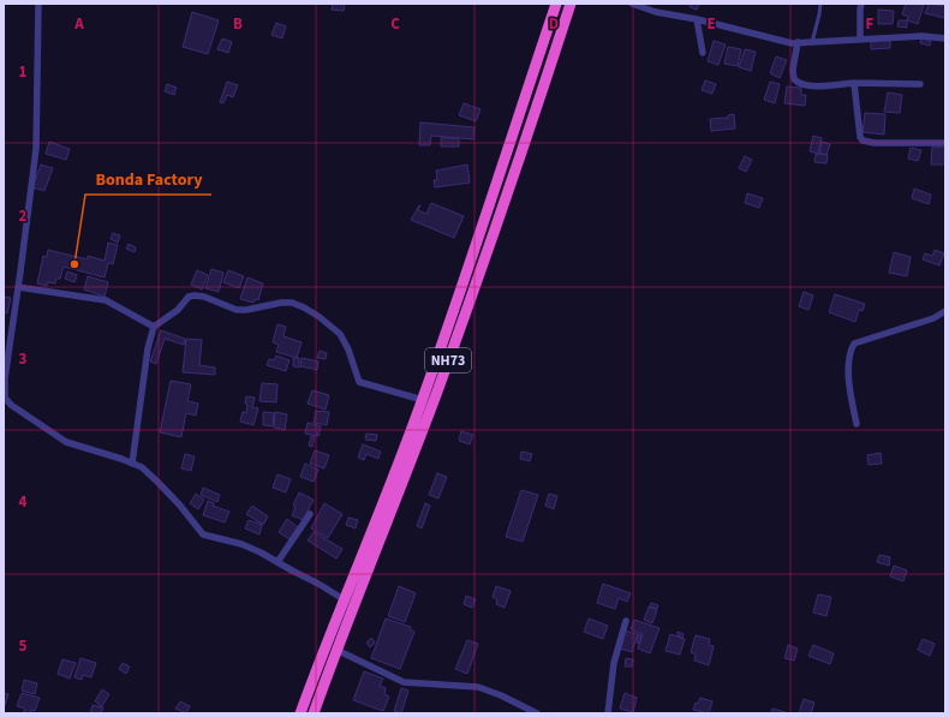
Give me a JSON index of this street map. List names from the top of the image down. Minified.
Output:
{"streets":{"highway":["NH73"]},"places":["Bonda Factory"],"grid":{"columns":["A","B","C","D","E","F"],"rows":["1","2","3","4","5"]}}
